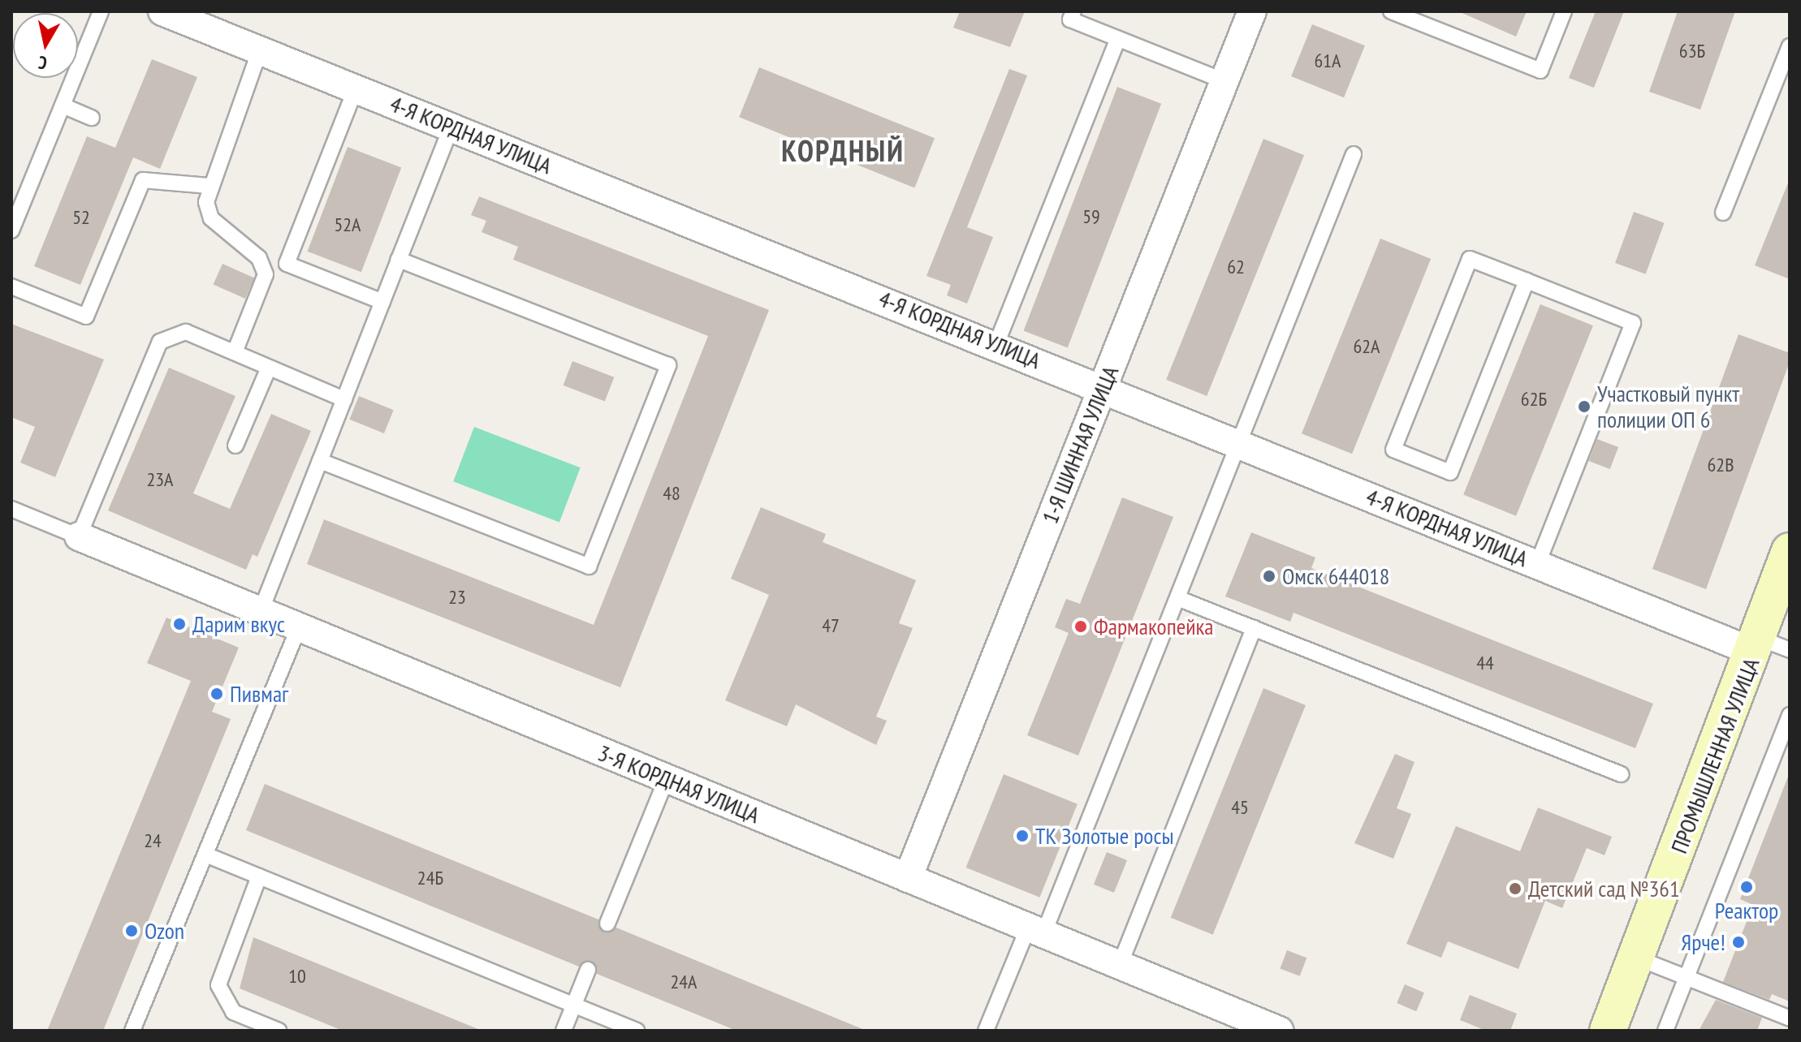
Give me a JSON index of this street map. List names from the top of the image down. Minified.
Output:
{"streets":{"main road":["ПРОМЫШЛЕННАЯ УЛИЦА"],"street":["4-Я КОРДНАЯ УЛИЦА","1-Я ШИННАЯ УЛИЦА","3-Я КОРДНАЯ УЛИЦА"]},"crossings":[["4-Я КОРДНАЯ УЛИЦА","1-Я ШИННАЯ УЛИЦА"],["4-Я КОРДНАЯ УЛИЦА","ПРОМЫШЛЕННАЯ УЛИЦА"],["1-Я ШИННАЯ УЛИЦА","3-Я КОРДНАЯ УЛИЦА"]],"districts":["КОРДНЫЙ"],"places":["Участковый пункт полиции ОП 6","Омск 644018","Дарим вкус","Фармакопейка","Пивмаг","ТК Золотые росы","Реактор","Детский сад №361","Ozon","Ярче!"],"house_numbers":["63Б","61А","59","52","52А","62","62А","62Б","62В","23А","48","23","47","44","45","24","24Б","10","24А"],"north":"bottom"}
